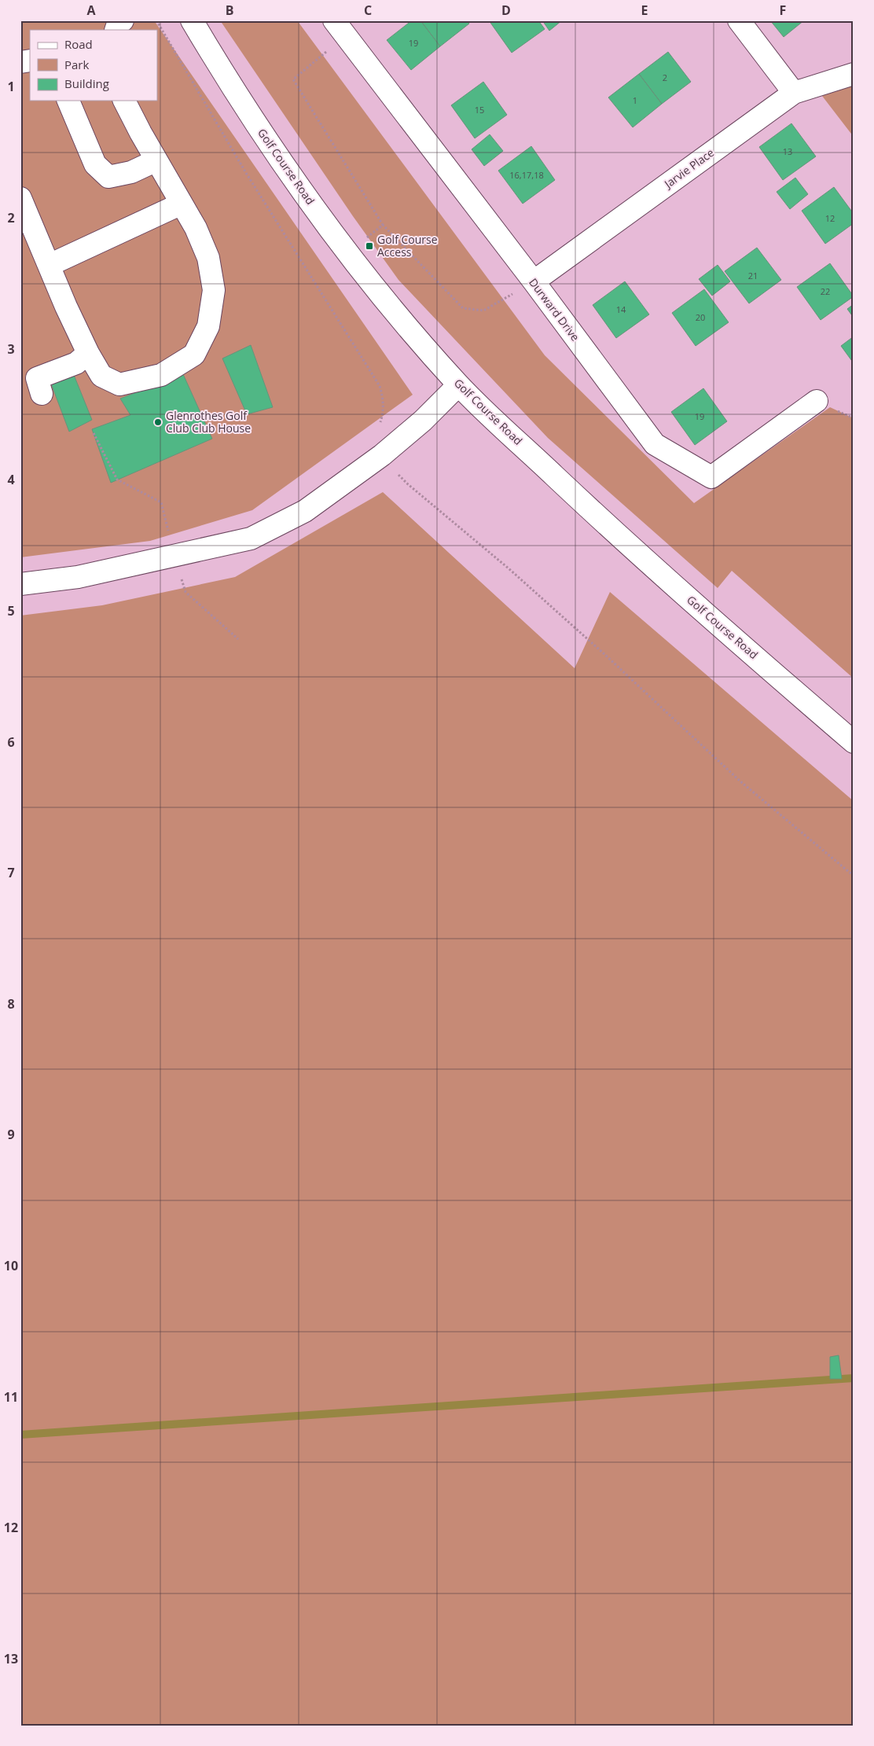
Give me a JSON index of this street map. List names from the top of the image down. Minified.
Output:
{"streets":{"street":["Golf Course Road","Jarvie Place","Durward Drive"]},"crossings":[["Jarvie Place","Durward Drive"]],"places":{"transit":["Golf Course Access"],"other":["Glenrothes Golf Club Club House"]},"house_numbers":["19","2","1","15","13","16,17,18","12","21","22","14","20","19"],"legend":["Road","Park","Building"],"grid":{"columns":["A","B","C","D","E","F"],"rows":["1","2","3","4","5","6","7","8","9","10","11","12","13"]}}
